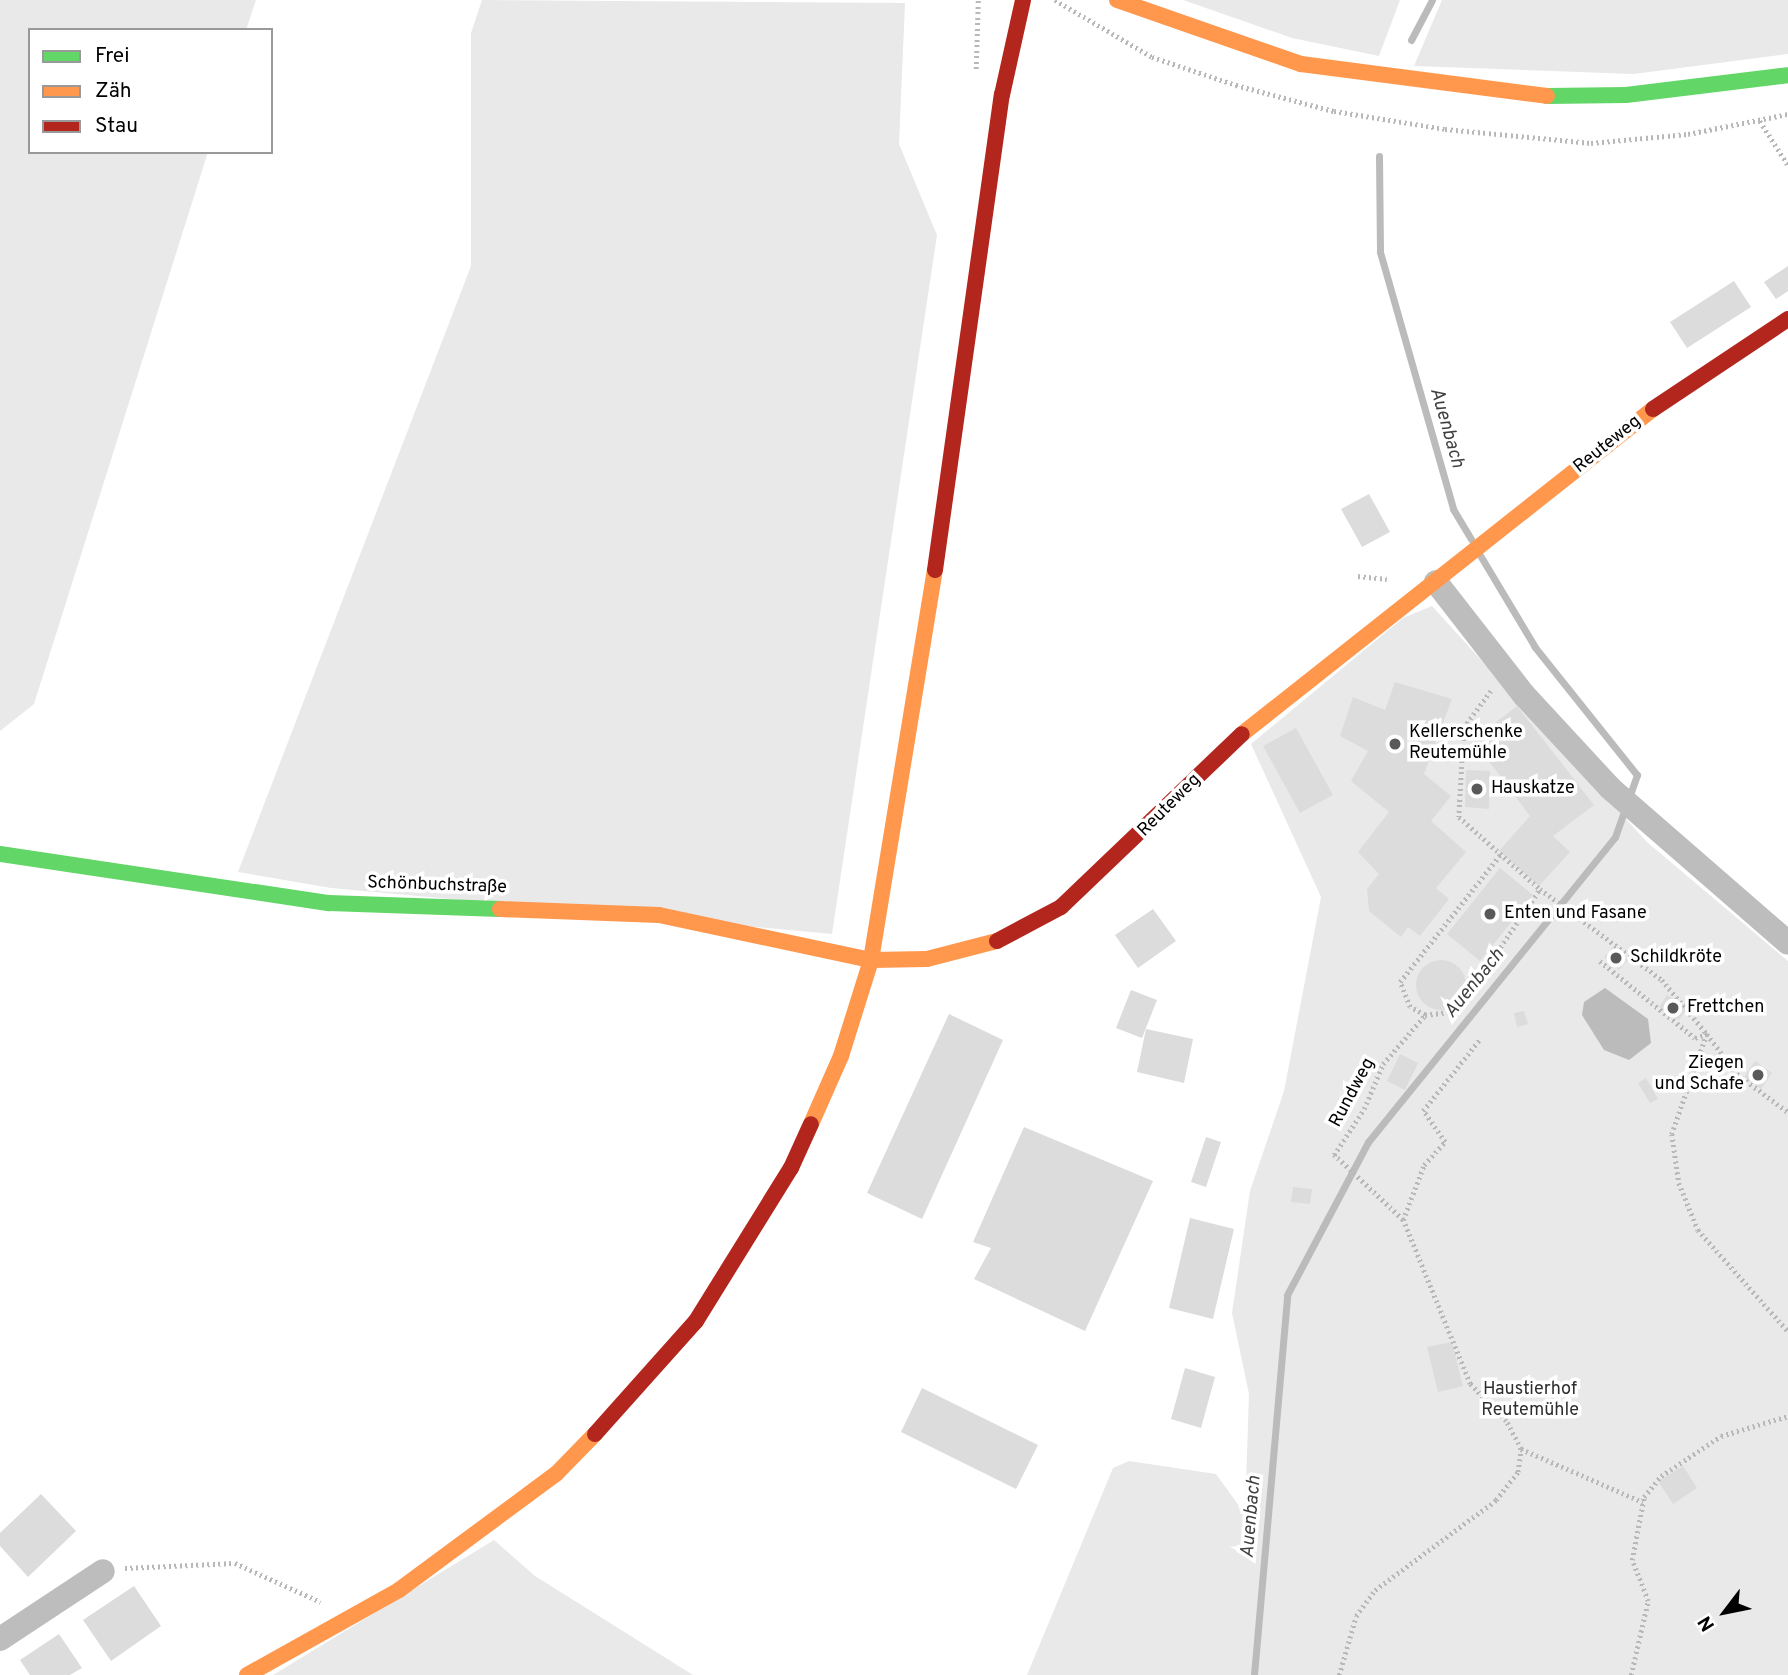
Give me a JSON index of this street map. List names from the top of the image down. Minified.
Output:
{"streets":{"street":["Reuteweg","Schönbuchstraße"],"path":["Rundweg"]},"crossings":[["Reuteweg","Schönbuchstraße"]],"water":["Auenbach"],"parks":["Haustierhof Reutemühle"],"places":["Kellerschenke Reutemühle","Hauskatze","Enten und Fasane","Schildkröte","Frettchen","Ziegen und Schafe"],"legend":["Frei","Zäh","Stau"],"north":"bottom left"}
